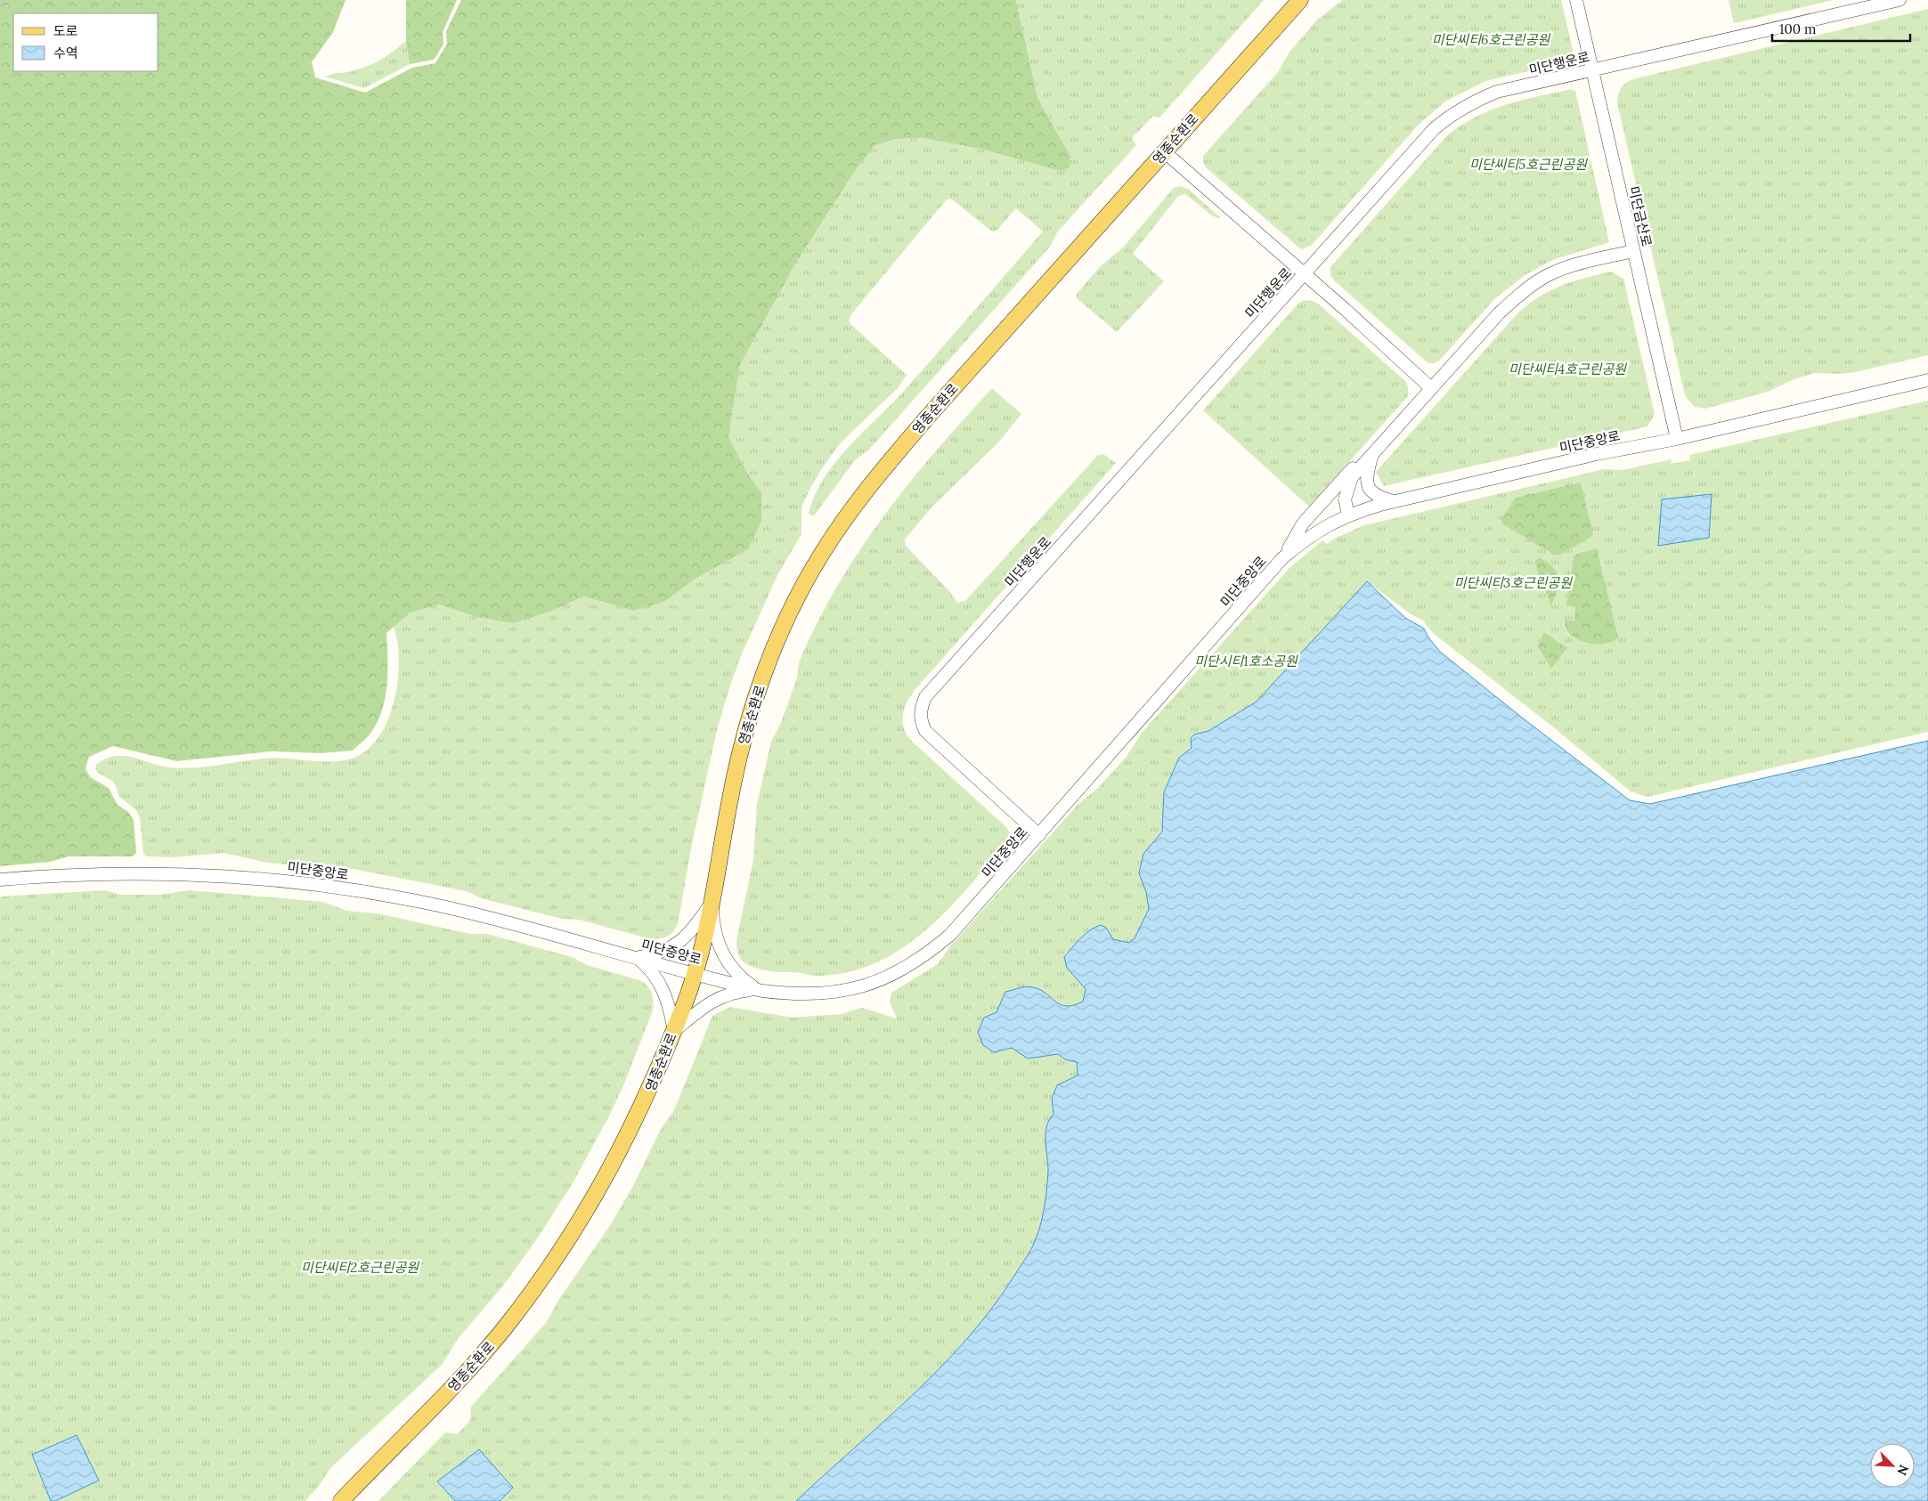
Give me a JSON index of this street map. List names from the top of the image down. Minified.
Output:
{"streets":{"main road":["영종순환로"],"street":["미단행운로","미단금산로","미단중앙로"]},"crossings":[["미단행운로","미단금산로"],["미단행운로","미단중앙로"],["영종순환로","미단중앙로"],["미단금산로","미단중앙로"]],"parks":["미단씨티6호근린공원","미단씨티5호근린공원","미단씨티4호근린공원","미단씨티3호근린공원","미단시티1호소공원","미단씨티2호근린공원"],"legend":["도로","수역"],"scale_bar":"100 m","north":"bottom right"}
